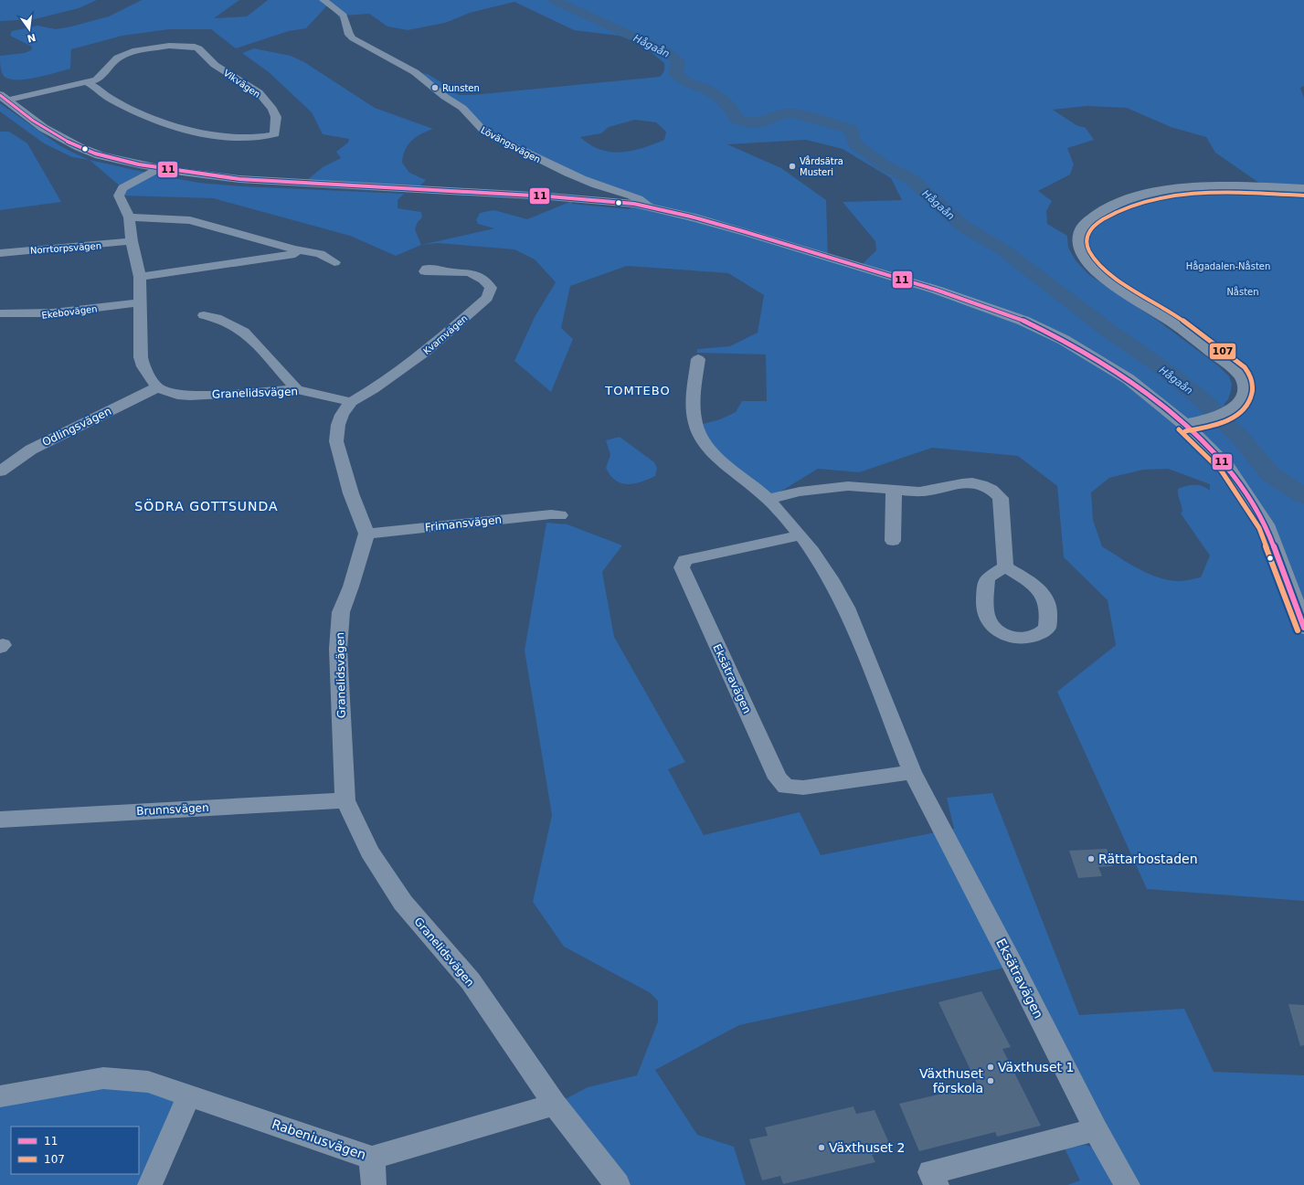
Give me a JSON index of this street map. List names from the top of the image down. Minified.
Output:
{"streets":{"street":["Vikvägen","Lövängsvägen","Norrtorpsvägen","Ekebovägen","Kvarnvägen","Granelidsvägen","Odlingsvägen","Frimansvägen","Eksätravägen","Brunnsvägen","Rabeniusvägen"]},"crossings":[["Kvarnvägen","Granelidsvägen"],["Granelidsvägen","Odlingsvägen"],["Granelidsvägen","Frimansvägen"],["Granelidsvägen","Brunnsvägen"],["Granelidsvägen","Rabeniusvägen"]],"districts":["TOMTEBO","SÖDRA GOTTSUNDA"],"water":["Hågaån"],"parks":["Hågadalen-Nåsten","Nåsten"],"places":["Runsten","Vårdsätra Musteri","Rättarbostaden","Växthuset 1","Växthuset förskola","Växthuset 2"],"lines":["transit line 11","transit line 107"],"legend":["11","107"],"north":"bottom"}
